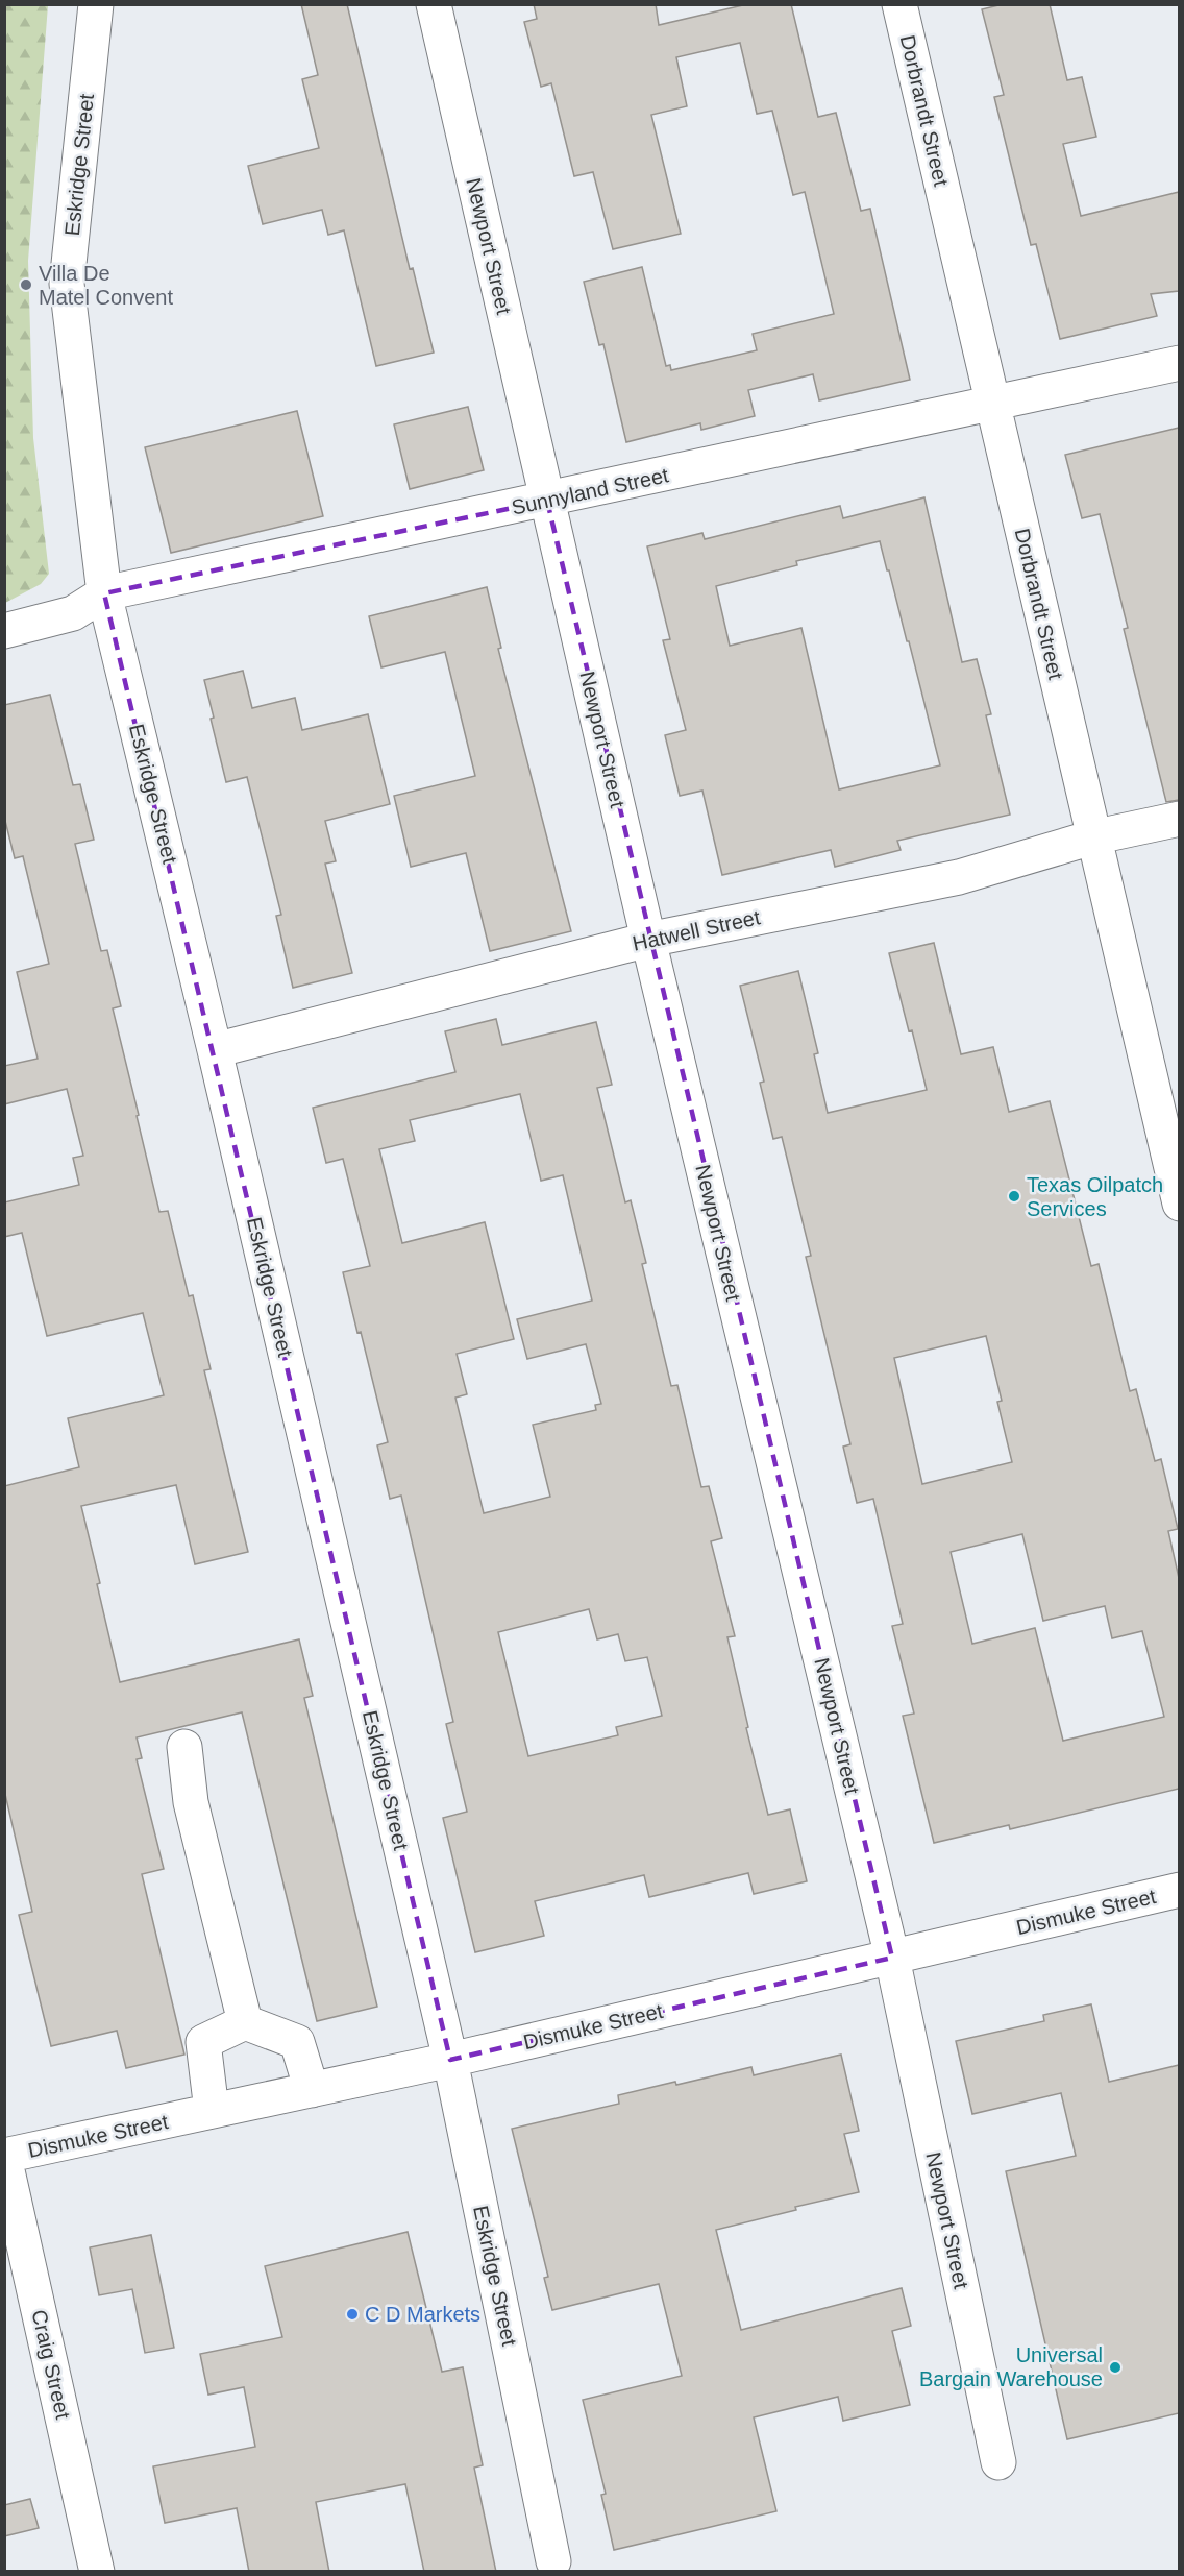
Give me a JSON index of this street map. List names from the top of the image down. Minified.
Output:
{"streets":{"street":["Dorbrandt Street","Eskridge Street","Newport Street","Sunnyland Street","Hatwell Street","Dismuke Street","Craig Street"]},"crossings":[["Dorbrandt Street","Sunnyland Street"],["Dorbrandt Street","Hatwell Street"],["Eskridge Street","Sunnyland Street"],["Eskridge Street","Hatwell Street"],["Eskridge Street","Dismuke Street"],["Newport Street","Sunnyland Street"],["Newport Street","Hatwell Street"],["Newport Street","Dismuke Street"],["Dismuke Street","Craig Street"]],"places":["Villa De Matel Convent","Texas Oilpatch Services","C D Markets","Universal Bargain Warehouse"]}
